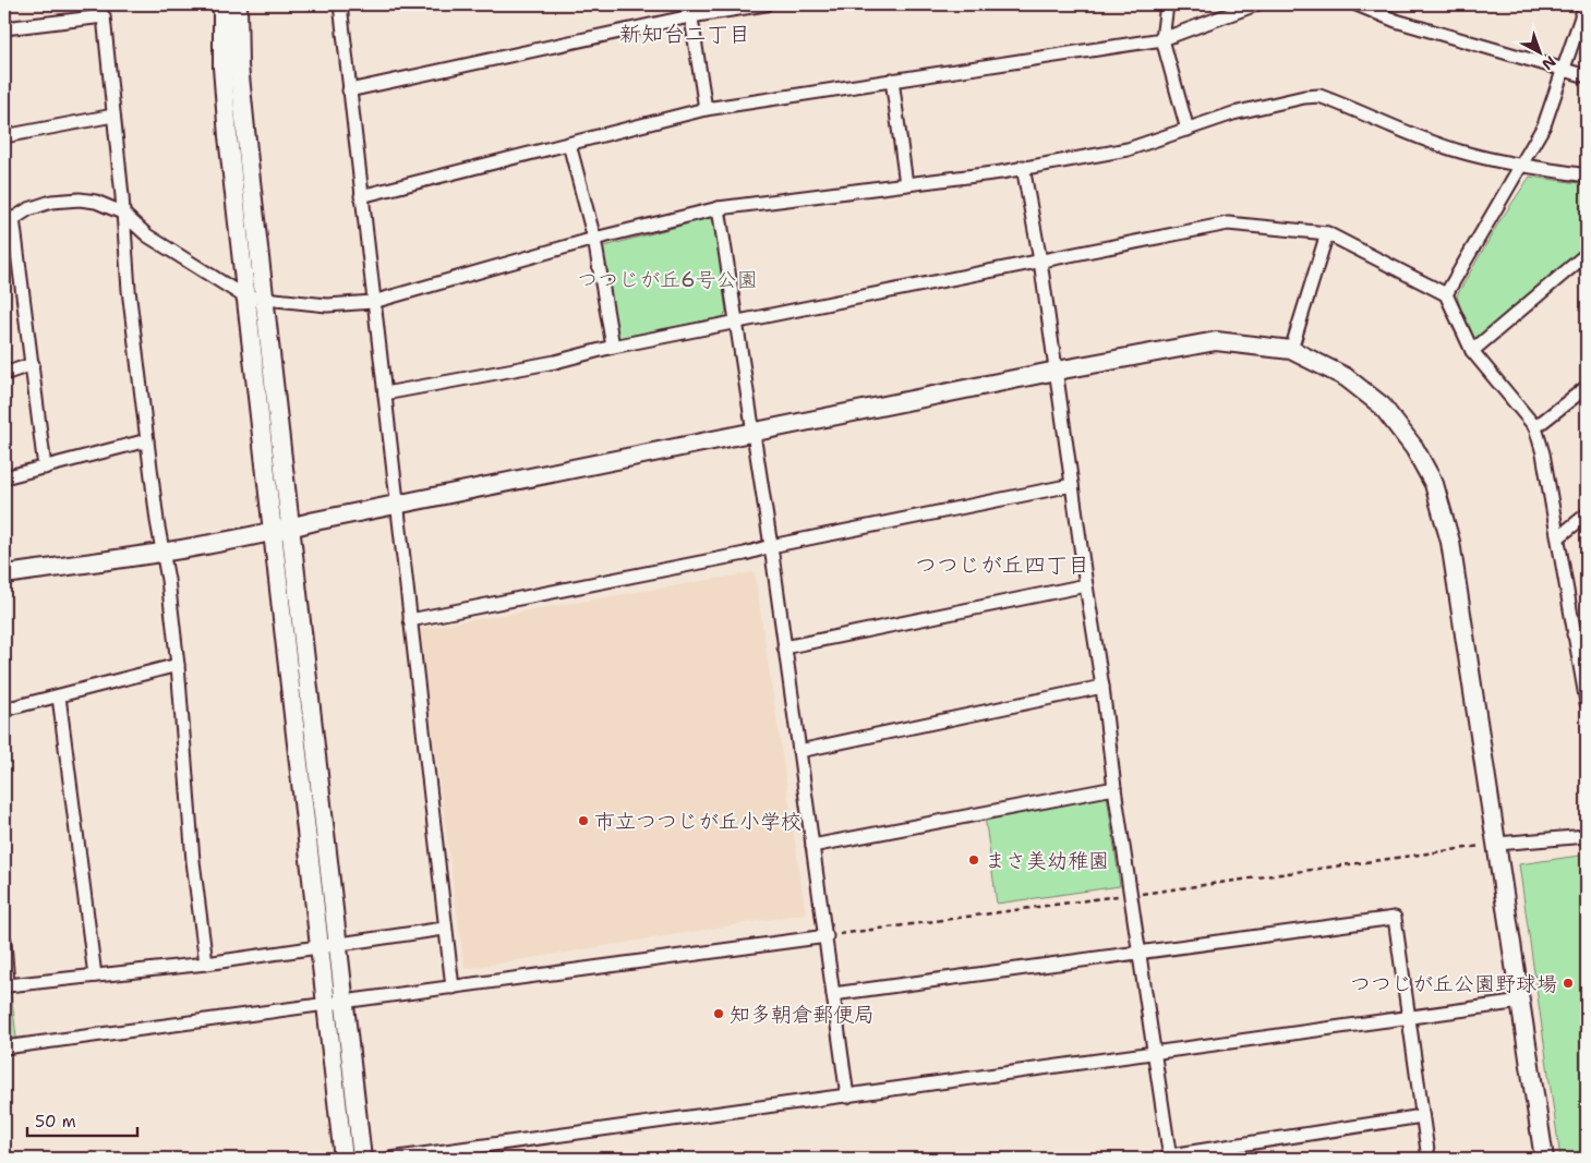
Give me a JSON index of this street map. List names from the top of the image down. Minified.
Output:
{"districts":["新知台二丁目","つつじが丘四丁目"],"parks":["つつじが丘6号公園"],"places":["市立つつじが丘小学校","まさ美幼稚園","つつじが丘公園野球場","知多朝倉郵便局"],"scale_bar":"50 m","north":"bottom right"}
